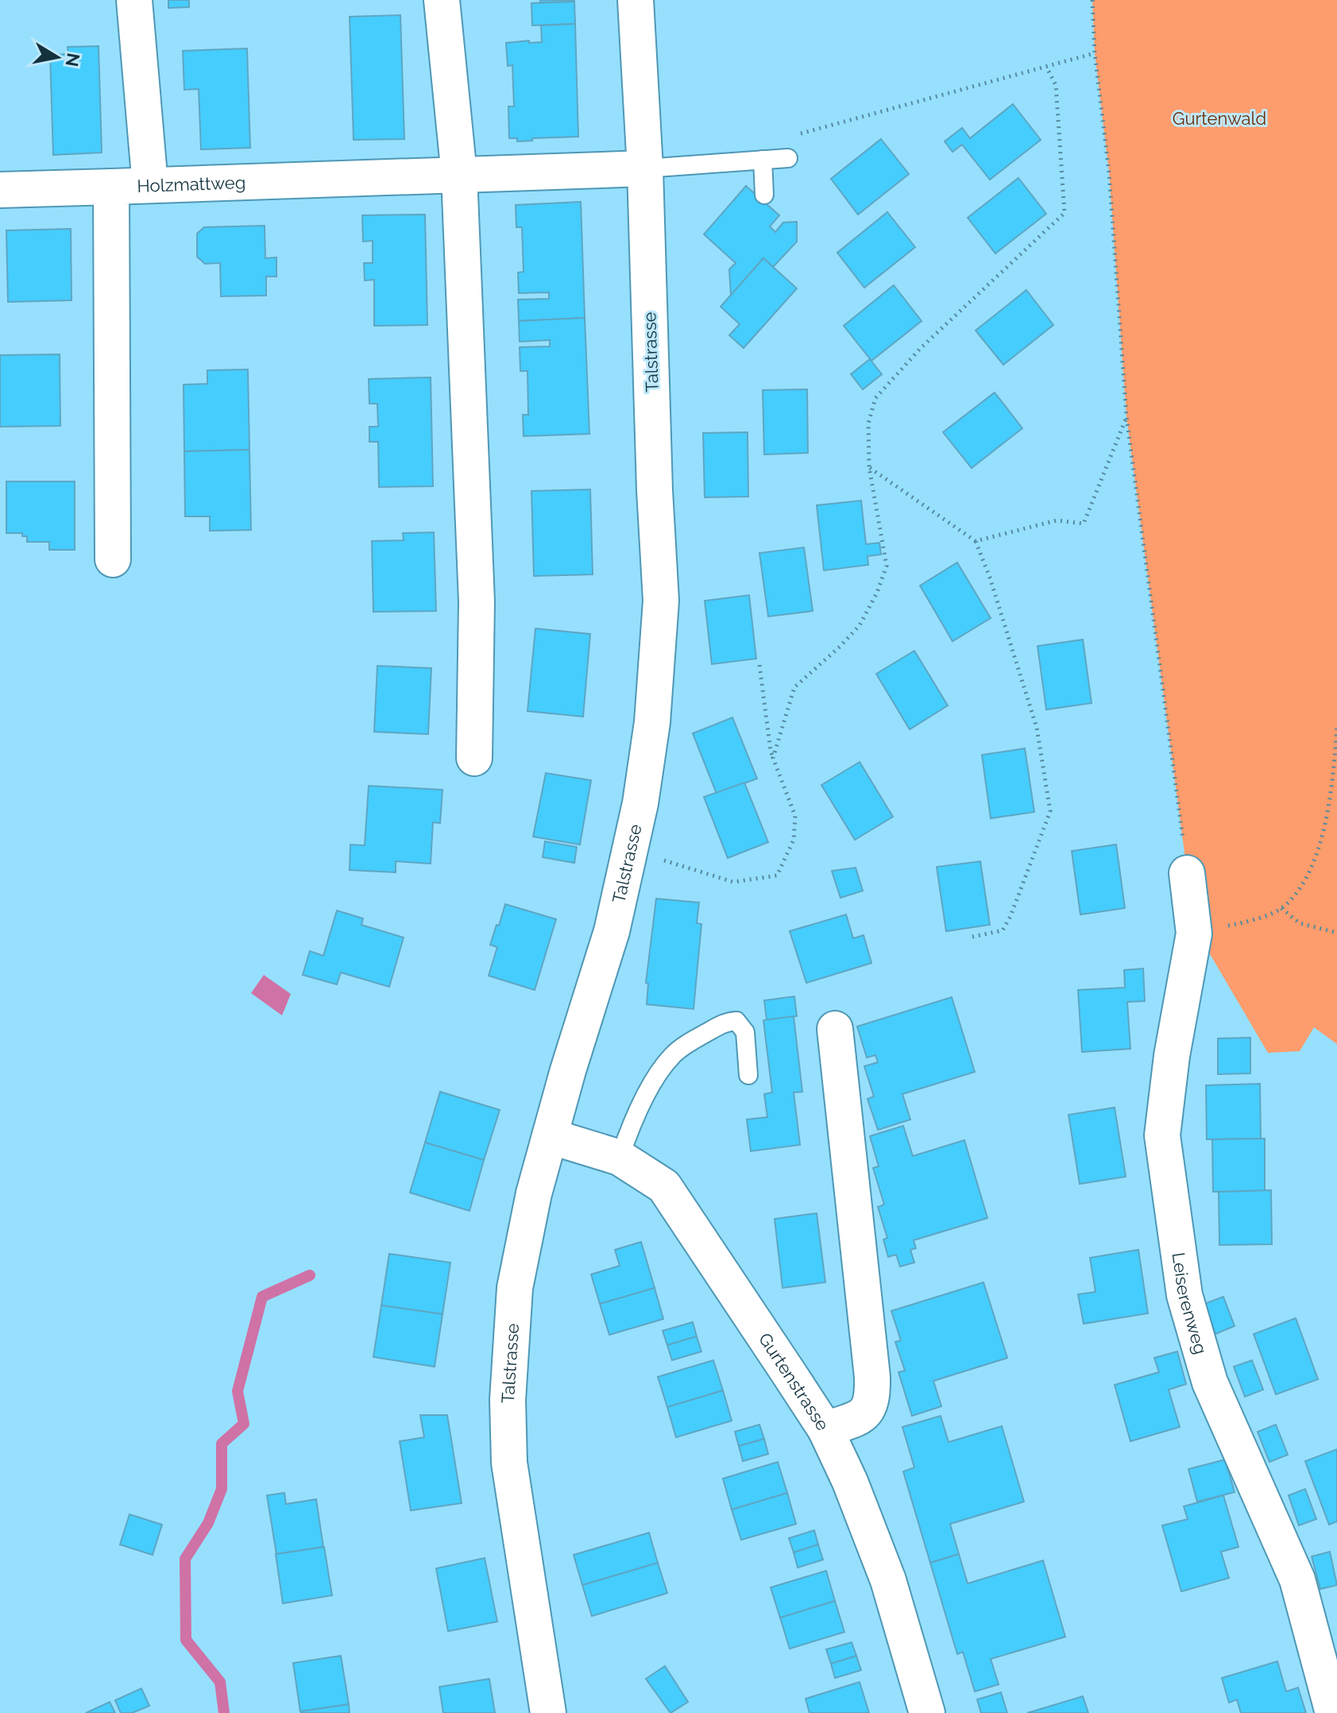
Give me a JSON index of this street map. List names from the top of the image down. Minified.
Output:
{"streets":{"street":["Holzmattweg","Talstrasse","Leiserenweg","Gurtenstrasse"]},"crossings":[["Holzmattweg","Talstrasse"],["Talstrasse","Gurtenstrasse"]],"parks":["Gurtenwald"],"north":"right"}
